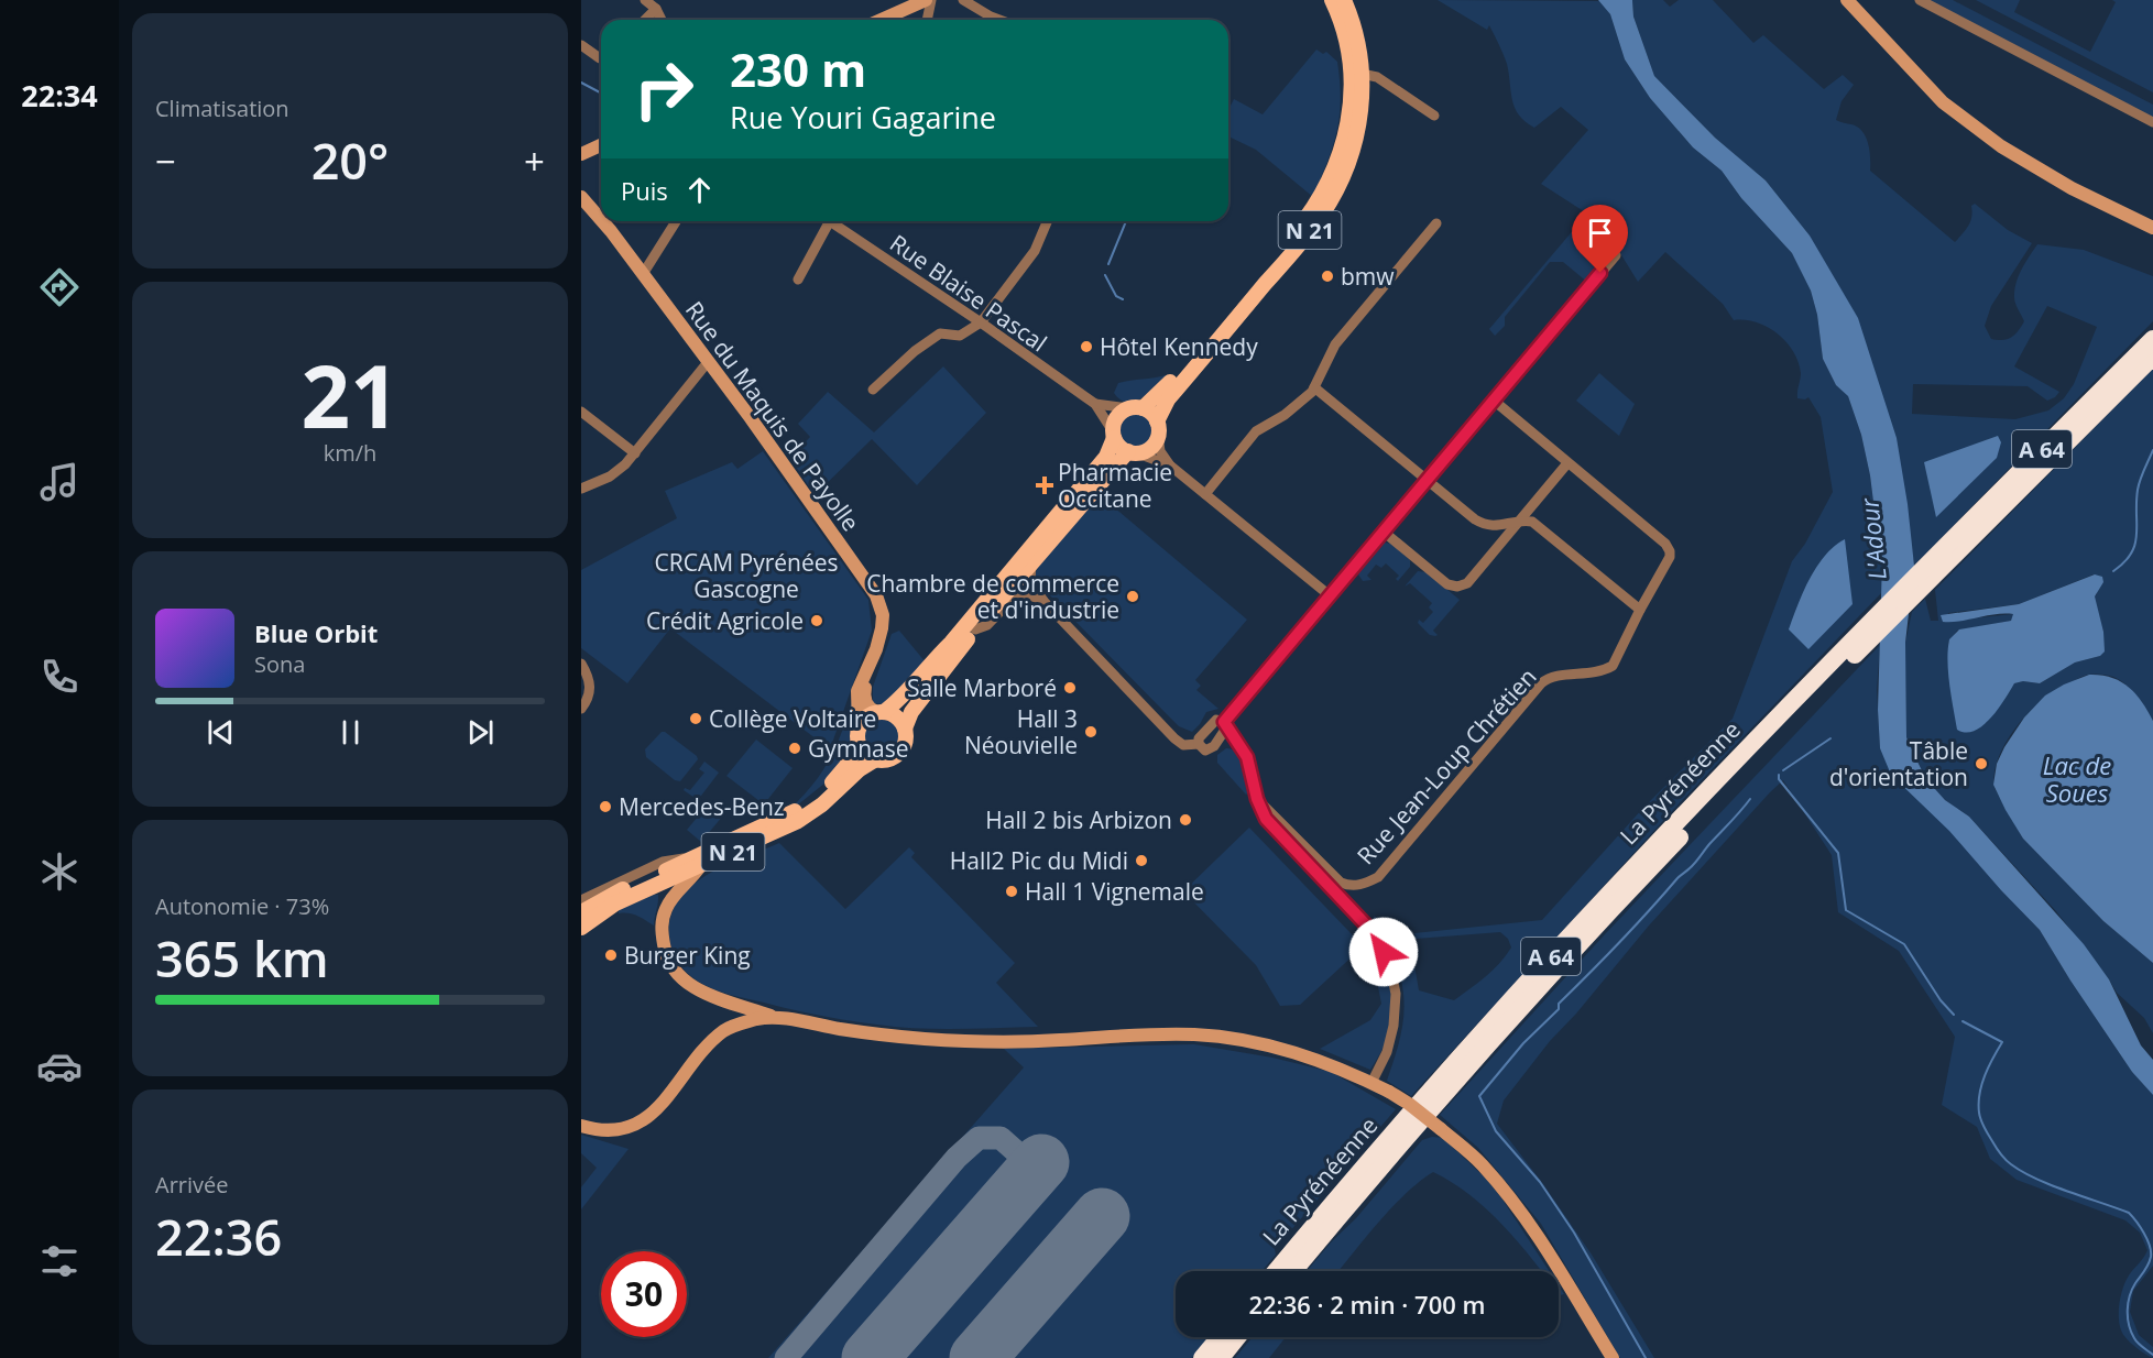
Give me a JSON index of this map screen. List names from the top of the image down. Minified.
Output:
{"streets":{"highway":["A 64","La Pyrénéenne"],"main road":["N 21"],"street":["Rue Blaise Pascal","Rue du Maquis de Payolle","Rue Jean-Loup Chrétien"]},"crossings":[["N 21","Rue Blaise Pascal"],["N 21","Rue du Maquis de Payolle"]],"water":["L'Adour","Lac de Soues"],"parks":["CRCAM Pyrénées Gascogne"],"places":{"other":["bmw","Hôtel Kennedy","Chambre de commerce et d'industrie","Crédit Agricole","Salle Marboré","Collège Voltaire","Hall 3 Néouvielle","Gymnase","Tâble d'orientation","Mercedes-Benz","Hall 2 bis Arbizon","Hall2 Pic du Midi","Hall 1 Vignemale","Burger King"],"health":["Pharmacie Occitane"]},"page":{"tabs":"22:34","tile":["Climatisation",["21","km/h"],["Autonomie · 73%","365 km"],["Arrivée","22:36"]],"turn":["230 m","Rue Youri Gagarine"],"heat":["−","20°","+"],"then":"Puis","song":["Blue Orbit","Sona"],"limit":"30","trip":"22:36 · 2 min · 700 m"}}
